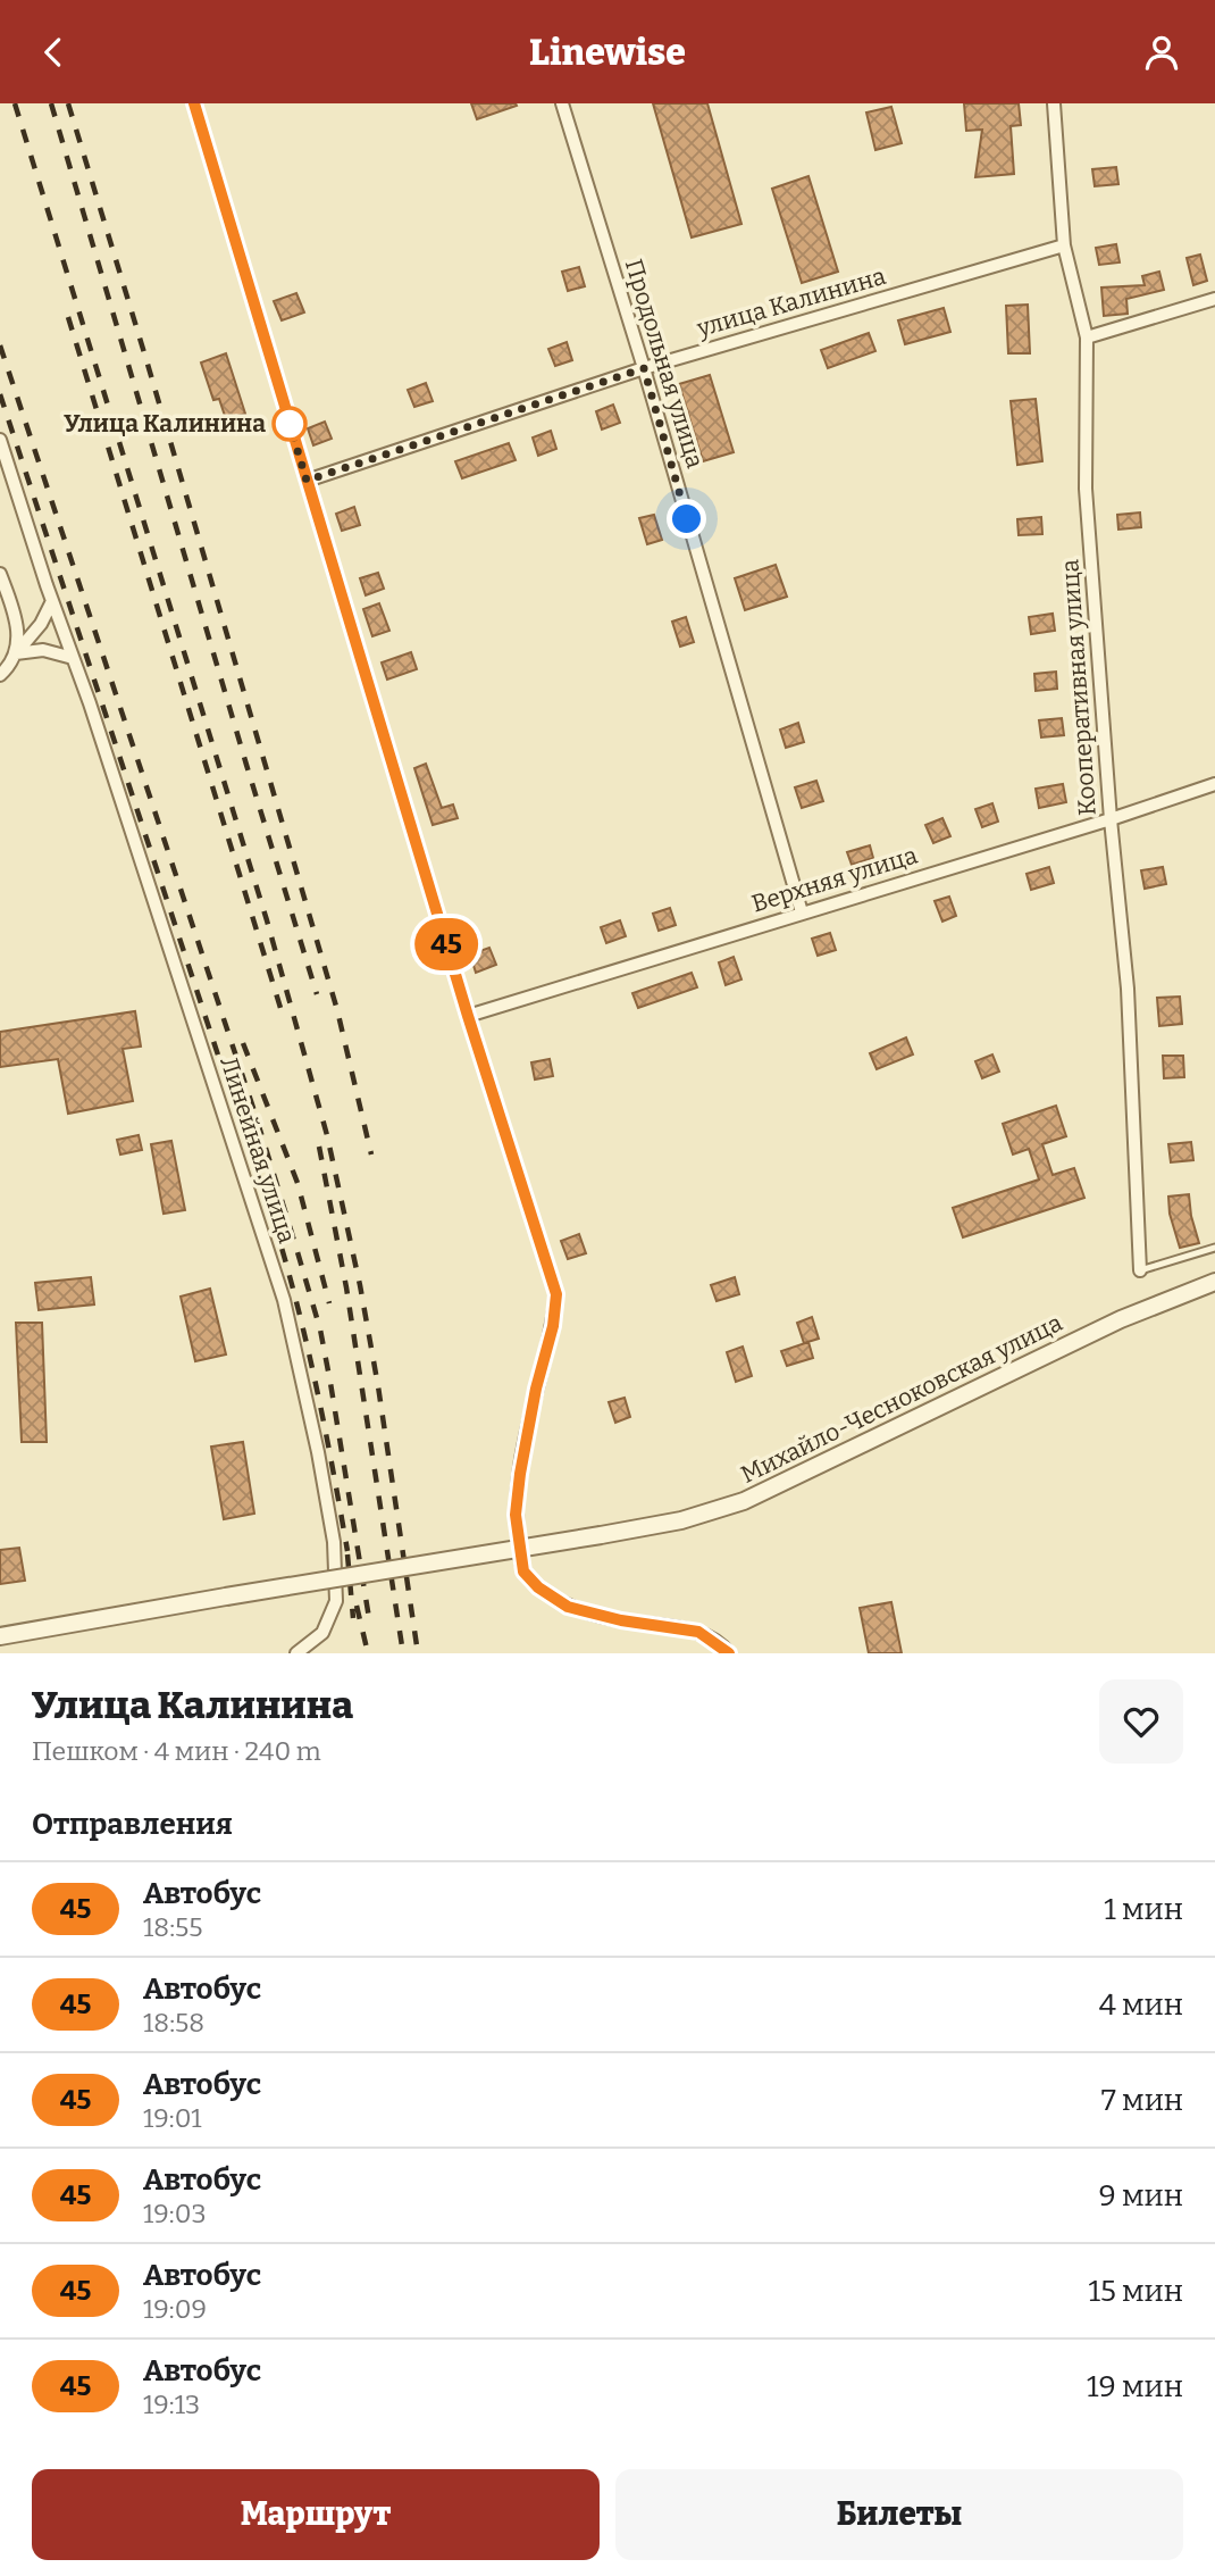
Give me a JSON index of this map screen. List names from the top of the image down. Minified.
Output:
{"streets":{"street":["улица Калинина","Продольная улица","Кооперативная улица","Верхняя улица","Линейная улица","Михайло-Чесноковская улица"]},"crossings":[["улица Калинина","Продольная улица"],["улица Калинина","Кооперативная улица"],["Продольная улица","Верхняя улица"],["Кооперативная улица","Верхняя улица"]],"places":["Улица Калинина"],"lines":["bus line 45"],"page":{"header":"Linewise","on_map":"45","heading":[["Улица Калинина","Пешком · 4 мин · 240 m"],"Отправления"],"list":[{"mark":"45","name":"Автобус","note":"18:55","value":"1 мин"},{"mark":"45","name":"Автобус","note":"18:58","value":"4 мин"},{"mark":"45","name":"Автобус","note":"19:01","value":"7 мин"},{"mark":"45","name":"Автобус","note":"19:03","value":"9 мин"},{"mark":"45","name":"Автобус","note":"19:09","value":"15 мин"},{"mark":"45","name":"Автобус","note":"19:13","value":"19 мин"}],"buttons":["Маршрут","Билеты"]}}
